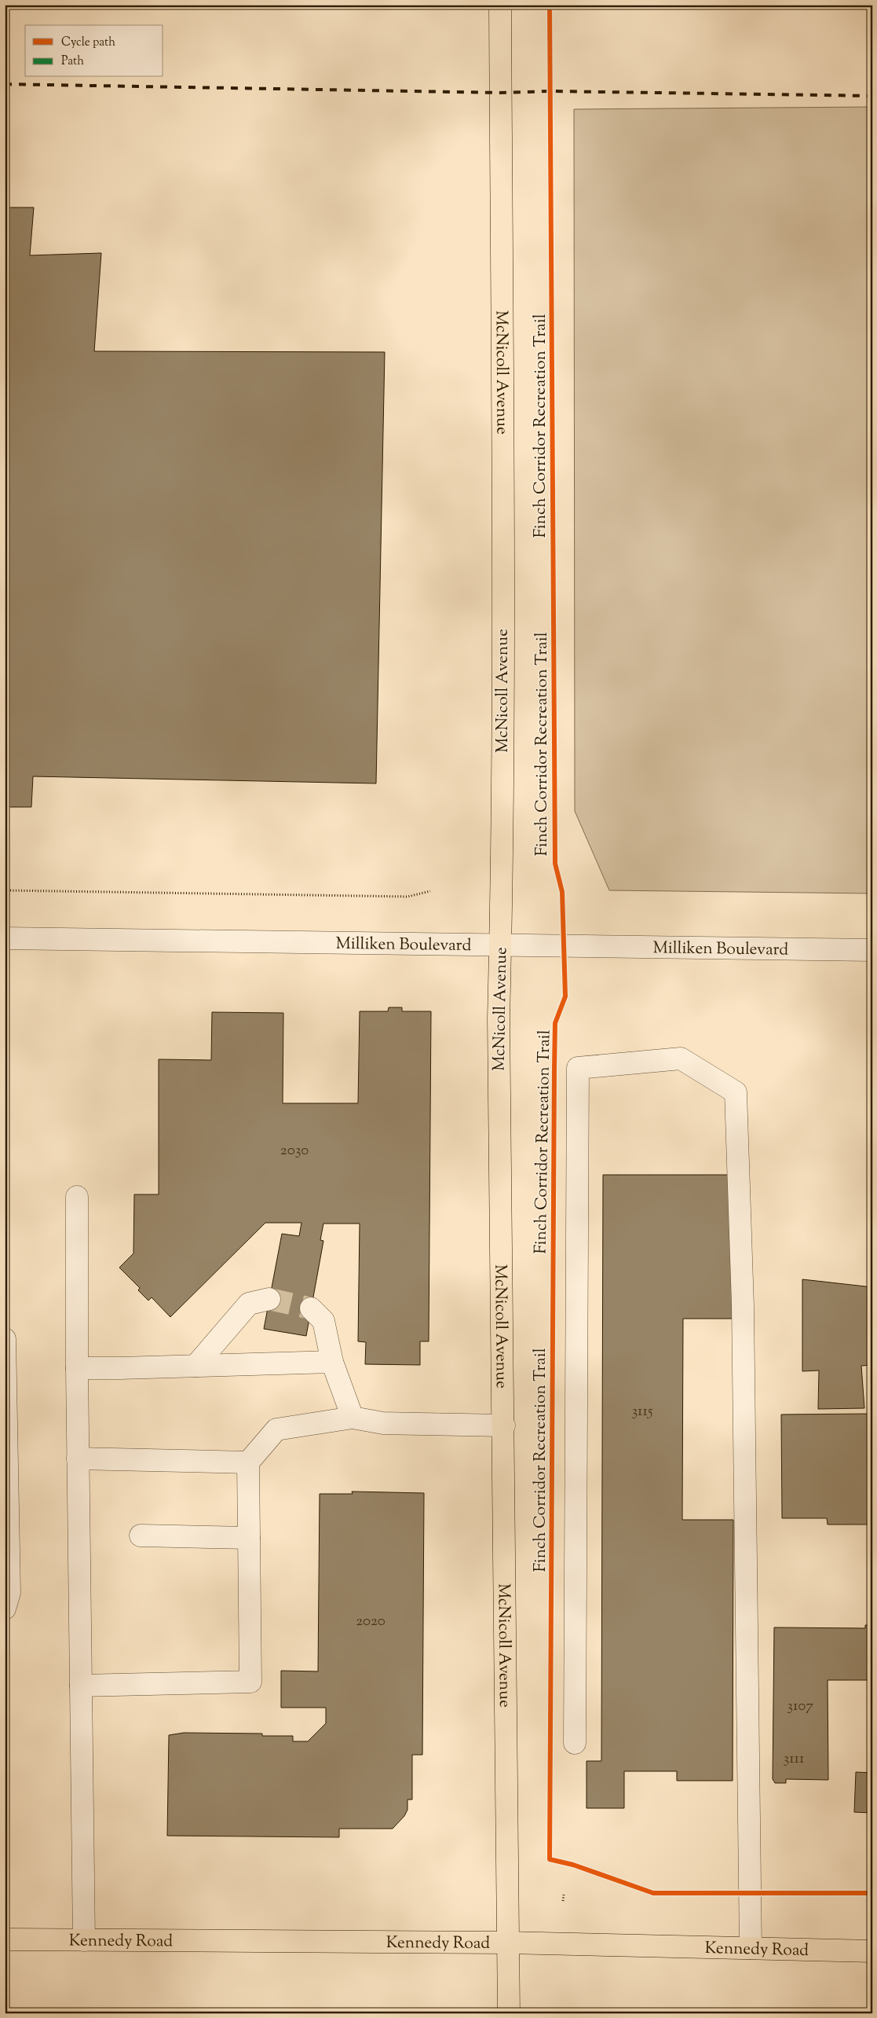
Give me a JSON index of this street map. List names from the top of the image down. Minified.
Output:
{"streets":{"main road":["McNicoll Avenue","Kennedy Road"],"street":["Milliken Boulevard"],"cycle path":["Finch Corridor Recreation Trail"]},"crossings":[["McNicoll Avenue","Milliken Boulevard"],["McNicoll Avenue","Kennedy Road"]],"house_numbers":["2030","3115","2020","3107","3111"],"legend":["Cycle path","Path"]}
